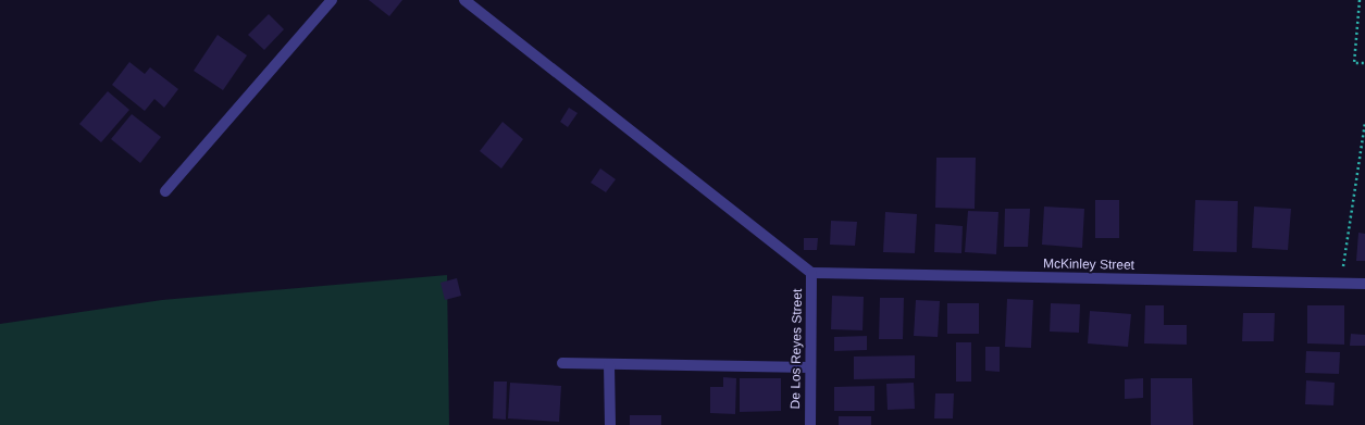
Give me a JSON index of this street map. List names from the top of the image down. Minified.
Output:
{"streets":{"street":["McKinley Street","De Los Reyes Street"]},"crossings":[["McKinley Street","De Los Reyes Street"]]}
